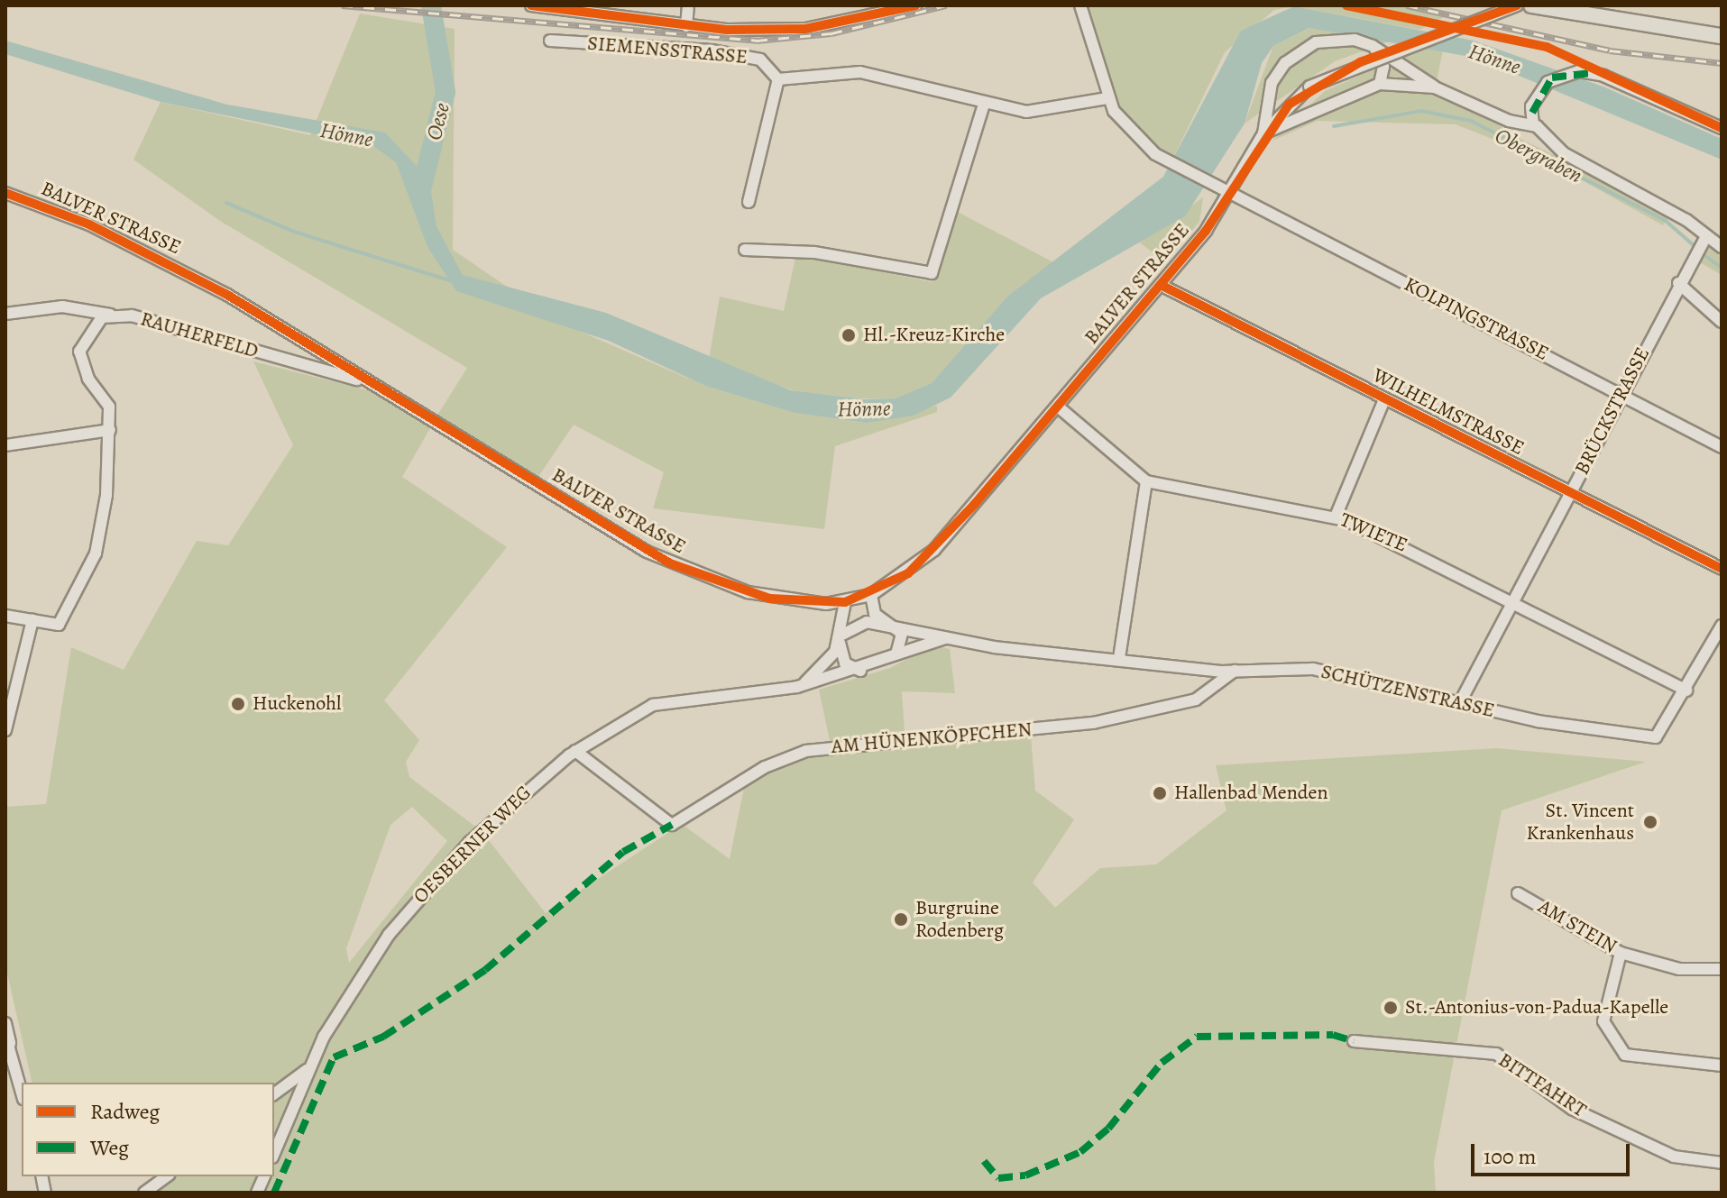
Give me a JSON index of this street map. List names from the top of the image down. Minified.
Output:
{"streets":{"street":["SIEMENSSTRASSE","BALVER STRASSE","KOLPINGSTRASSE","RAUHERFELD","BRÜCKSTRASSE","WILHELMSTRASSE","TWIETE","SCHÜTZENSTRASSE","AM HÜNENKÖPFCHEN","OESBERNER WEG","AM STEIN","BITTFAHRT"]},"crossings":[["BALVER STRASSE","KOLPINGSTRASSE"],["BALVER STRASSE","RAUHERFELD"],["BALVER STRASSE","WILHELMSTRASSE"],["BALVER STRASSE","TWIETE"],["KOLPINGSTRASSE","BRÜCKSTRASSE"],["BRÜCKSTRASSE","WILHELMSTRASSE"],["BRÜCKSTRASSE","TWIETE"],["BRÜCKSTRASSE","SCHÜTZENSTRASSE"],["TWIETE","SCHÜTZENSTRASSE"],["SCHÜTZENSTRASSE","AM HÜNENKÖPFCHEN"],["SCHÜTZENSTRASSE","OESBERNER WEG"],["AM HÜNENKÖPFCHEN","OESBERNER WEG"]],"water":["Hönne","Oese","Obergraben"],"places":["Hl.-Kreuz-Kirche","Huckenohl","Hallenbad Menden","St. Vincent Krankenhaus","Burgruine Rodenberg","St.-Antonius-von-Padua-Kapelle"],"legend":["Radweg","Weg"],"scale_bar":"100 m"}
